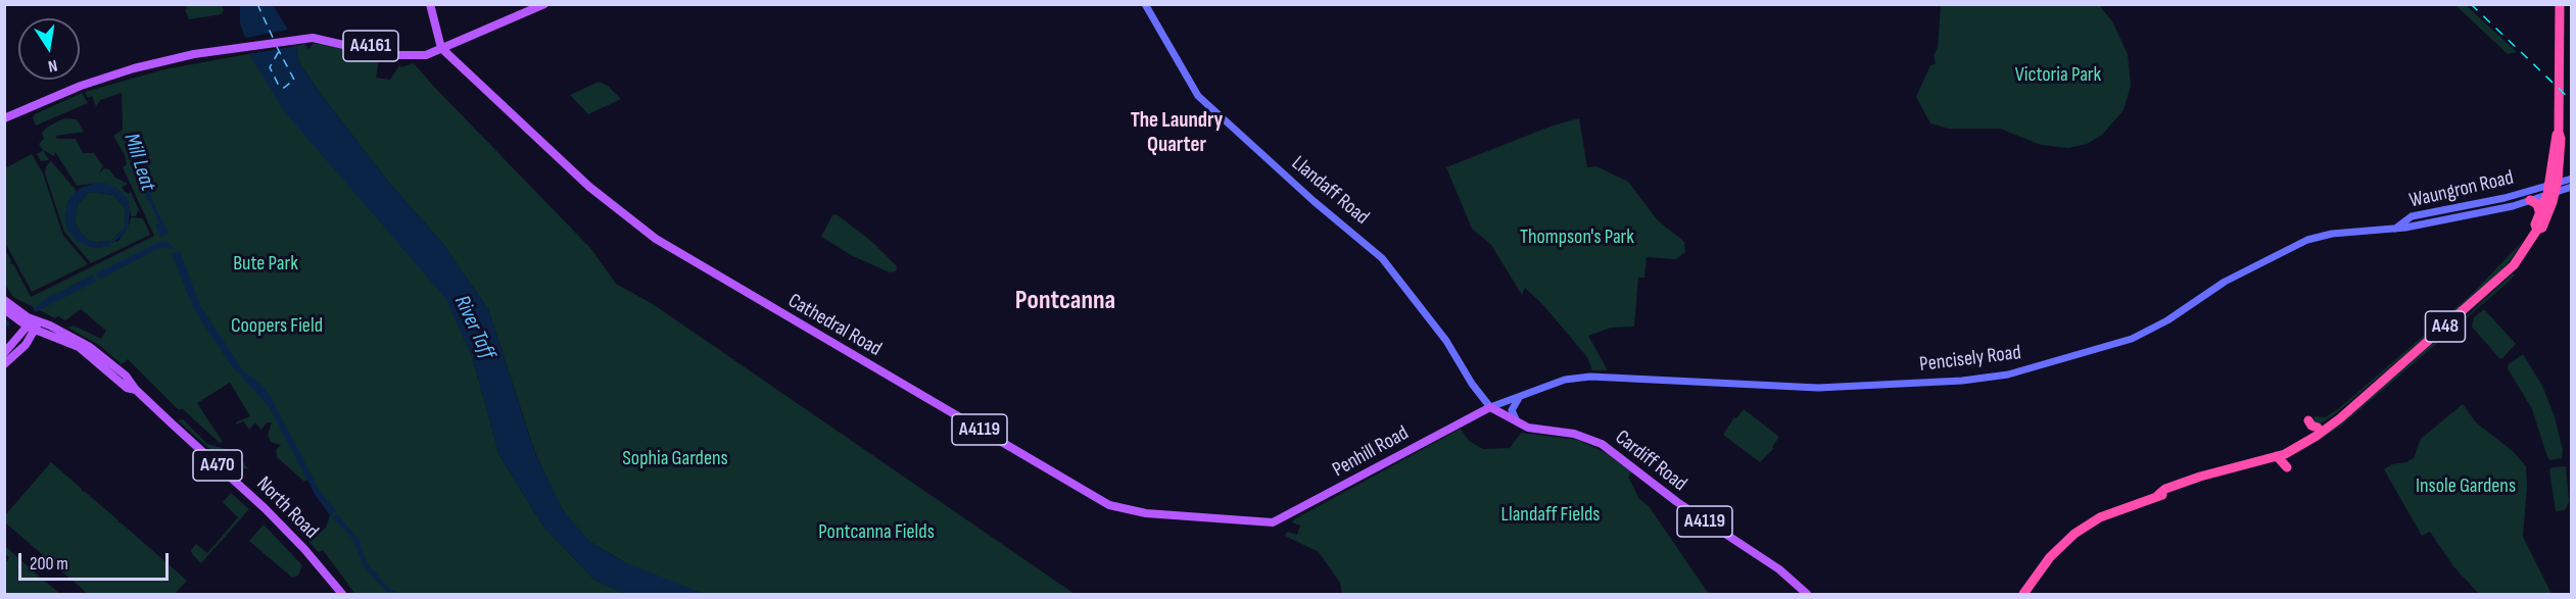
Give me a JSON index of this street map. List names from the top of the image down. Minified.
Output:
{"streets":{"highway":["A48"],"main road":["A4161","Waungron Road","Llandaff Road","Cathedral Road","Pencisely Road","A4119","Penhill Road","Cardiff Road","A470","North Road"]},"crossings":[["A4161","Cathedral Road"],["Waungron Road","A48"],["Waungron Road","Pencisely Road"],["Llandaff Road","Pencisely Road"],["Llandaff Road","Penhill Road"],["Llandaff Road","Cardiff Road"],["Cathedral Road","Penhill Road"],["Pencisely Road","Penhill Road"],["Pencisely Road","Cardiff Road"],["Penhill Road","Cardiff Road"]],"districts":["The Laundry Quarter","Pontcanna"],"water":["Mill Leat","River Taff"],"parks":["Victoria Park","Thompson's Park","Bute Park","Coopers Field","Sophia Gardens","Insole Gardens","Llandaff Fields","Pontcanna Fields"],"scale_bar":"200 m","north":"bottom"}
